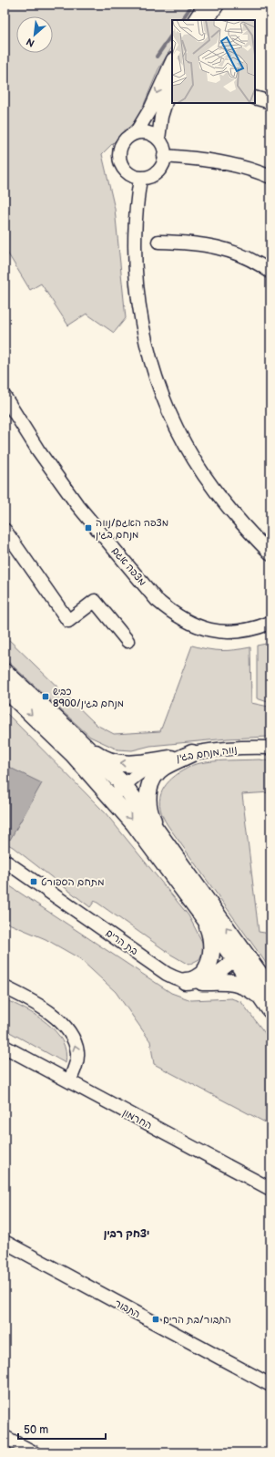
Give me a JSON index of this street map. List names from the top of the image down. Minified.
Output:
{"streets":{"street":["מצפה אגם","נווה מנחם בגין","בת הרים","החרמון","התבור"]},"districts":["יצחק רבין"],"places":{"transit":["מצפה האגם/נווה מנחם בגין","כביש 8900/מנחם בגין","מתחם הספורט","התבור/בת הרים"]},"scale_bar":"50 m","north":"bottom left"}
